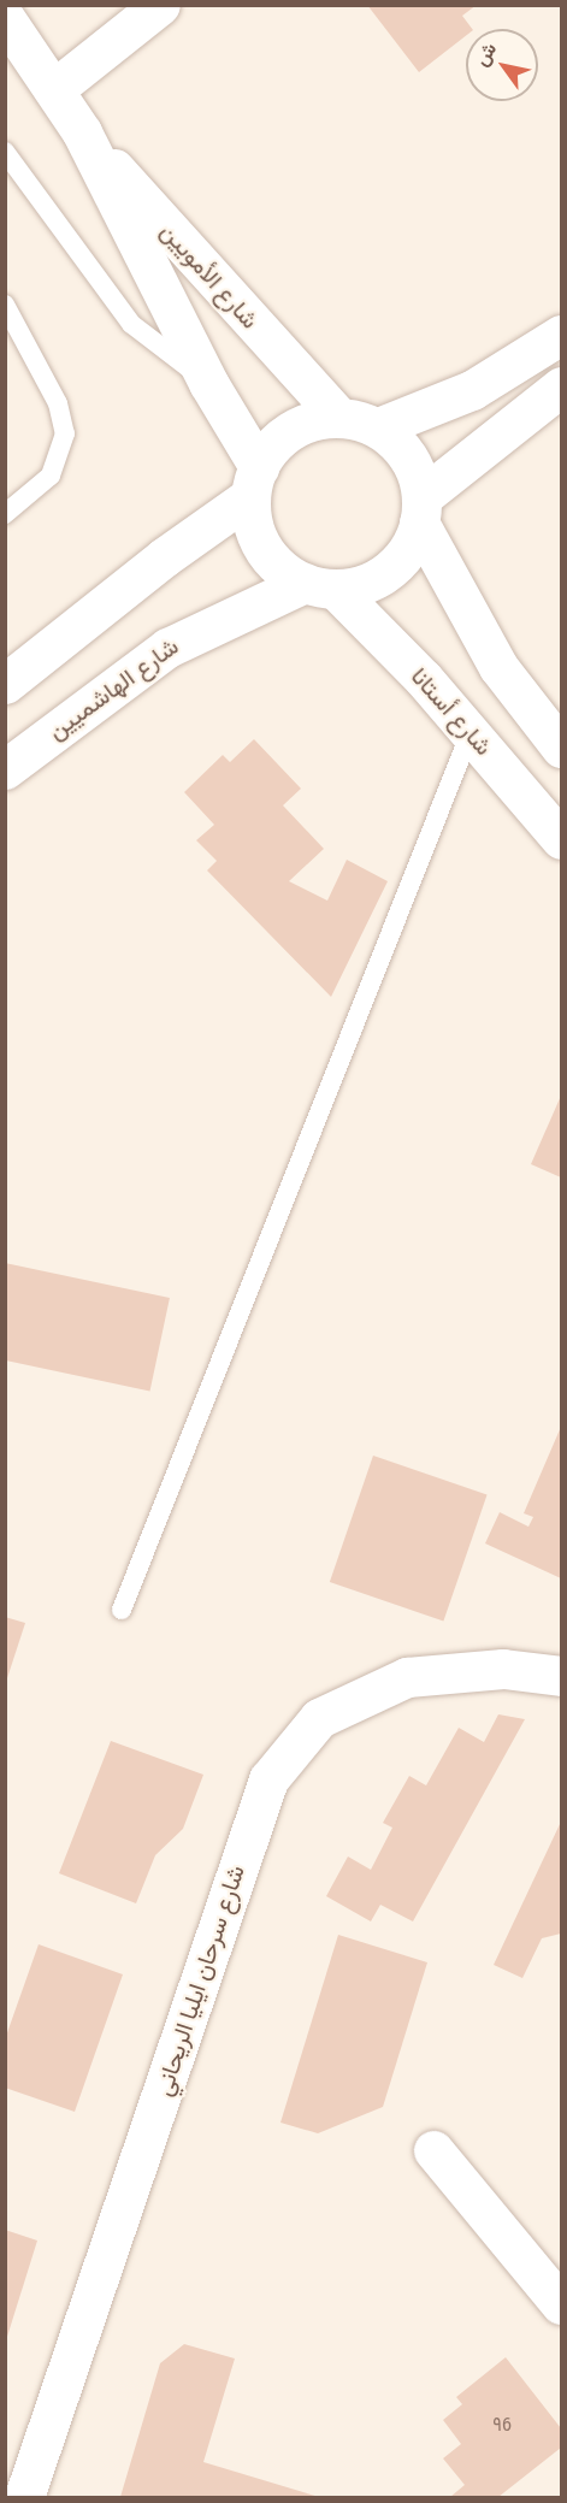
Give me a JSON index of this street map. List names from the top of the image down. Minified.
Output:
{"streets":{"street":["شارع الأمويين","شارع الهاشميين","شارع أستانا","شارع سرحان ايليا الريحاني"]},"crossings":[["شارع الأمويين","شارع الهاشميين"],["شارع الأمويين","شارع أستانا"],["شارع الهاشميين","شارع أستانا"]],"house_numbers":["٩6"],"north":"top left"}
